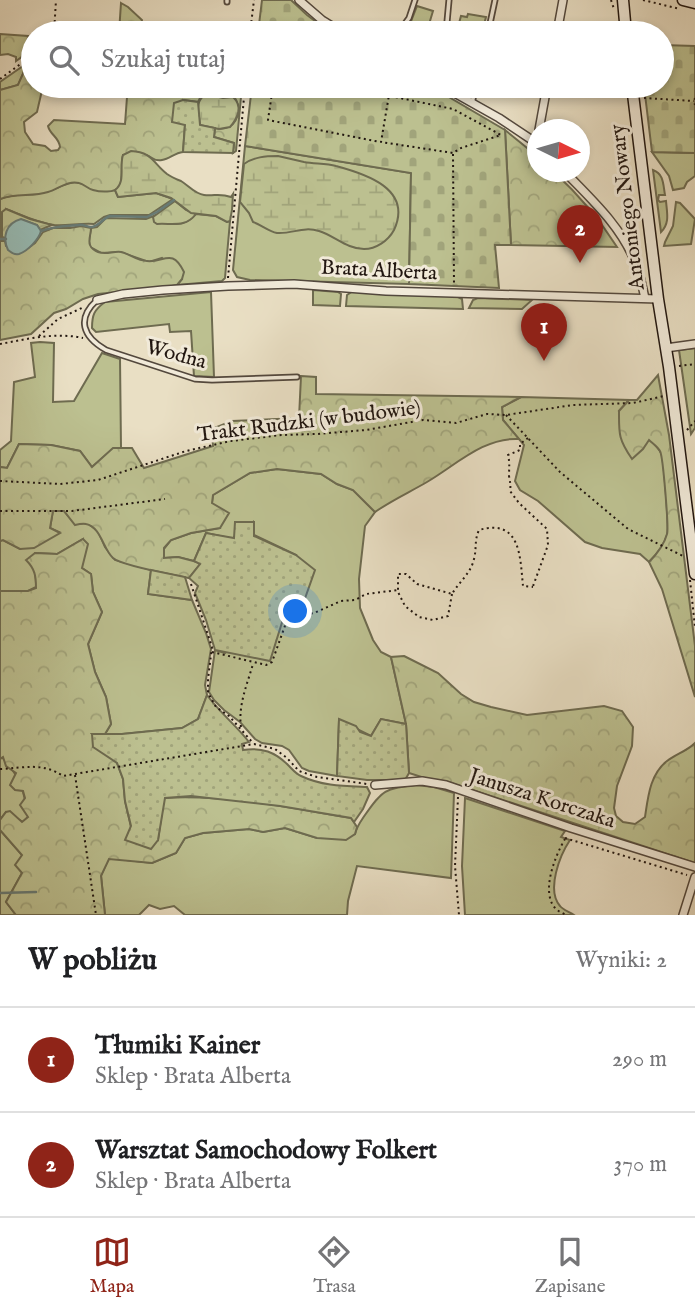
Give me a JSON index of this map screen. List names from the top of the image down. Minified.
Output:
{"streets":{"street":["Antoniego Nowary","Brata Alberta","Janusza Korczaka"],"lane":["Wodna"],"path":["Trakt Rudzki (w budowie)"]},"crossings":[["Antoniego Nowary","Brata Alberta"]],"north":"right","page":{"search":"Szukaj tutaj","pins":["2","1"],"heading":["W pobliżu","Wyniki: 2"],"list":[{"mark":"1","name":"Tłumiki Kainer","note":"Sklep · Brata Alberta","value":"290 m"},{"mark":"2","name":"Warsztat Samochodowy Folkert","note":"Sklep · Brata Alberta","value":"370 m"}],"nav":["Mapa","Trasa","Zapisane"]}}
